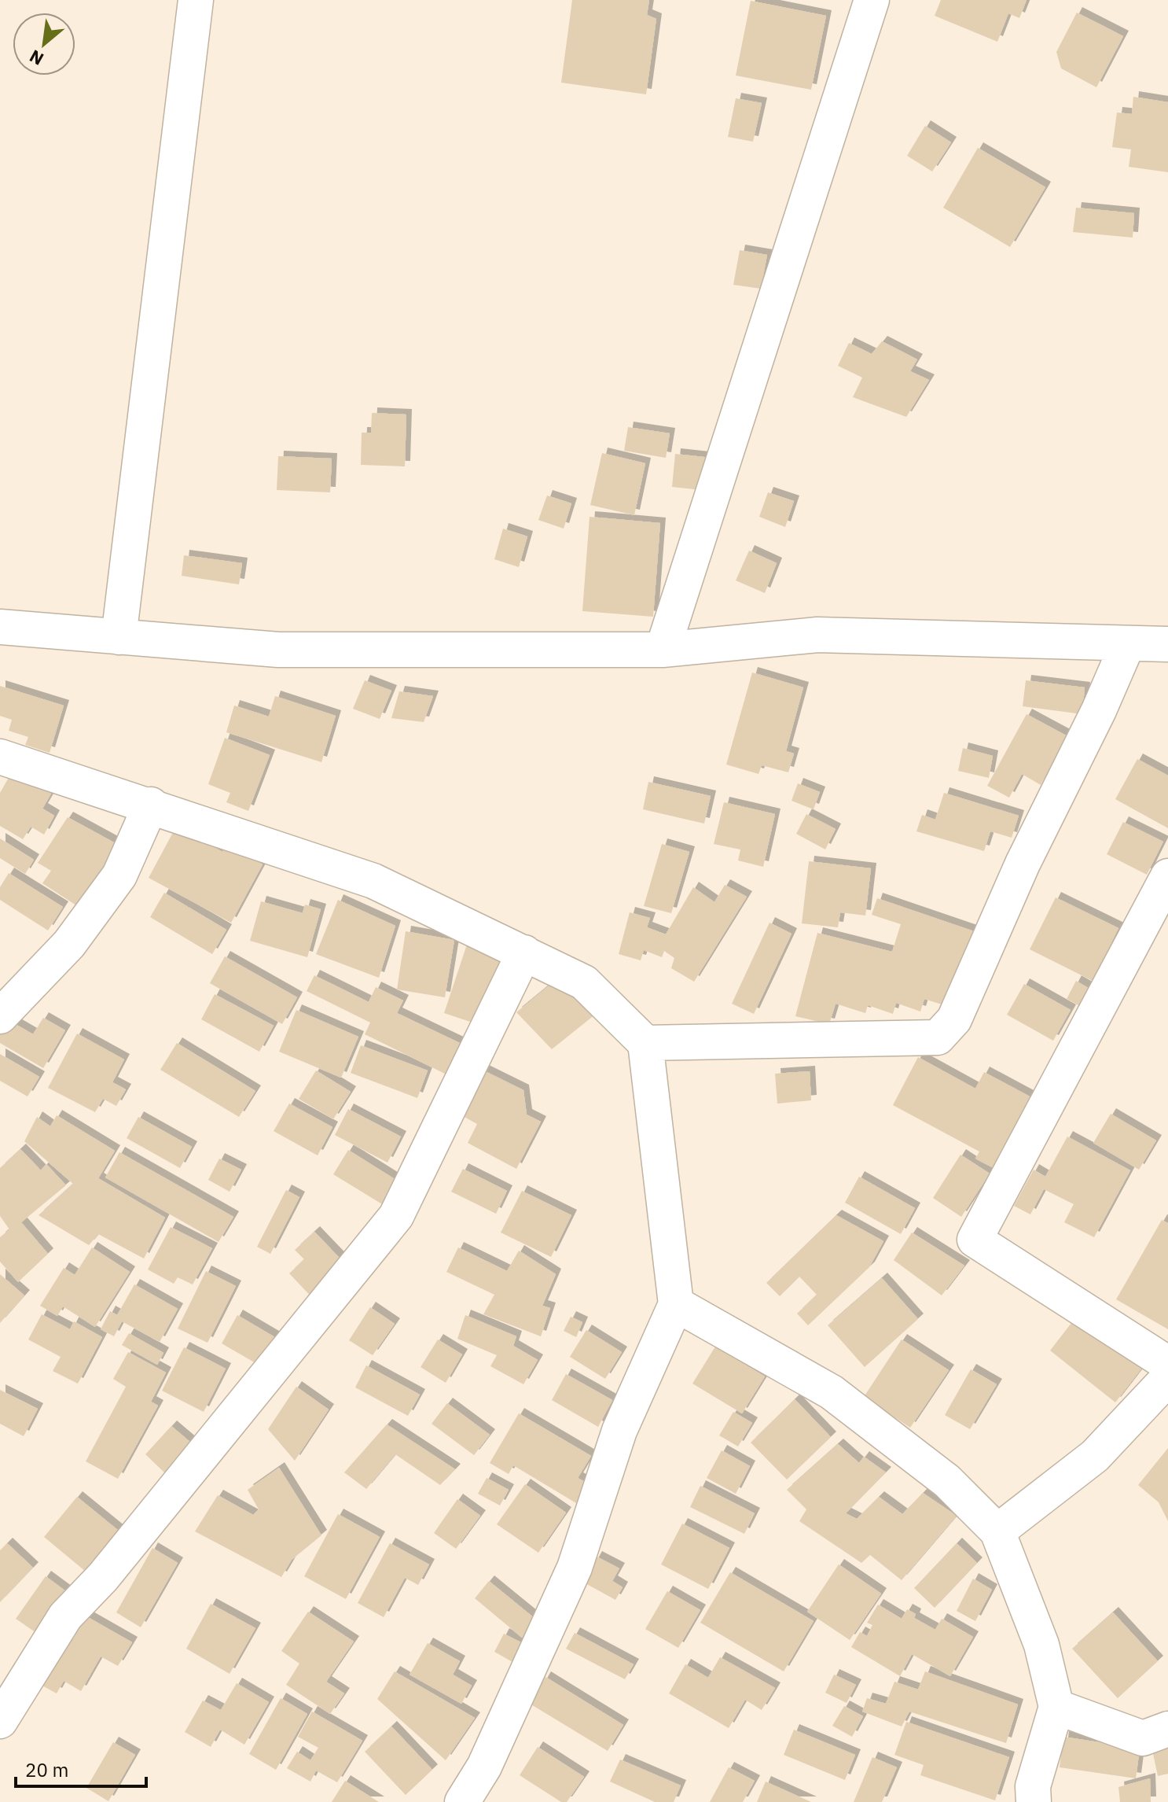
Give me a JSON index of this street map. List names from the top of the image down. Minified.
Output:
{"scale_bar":"20 m","north":"bottom left"}
